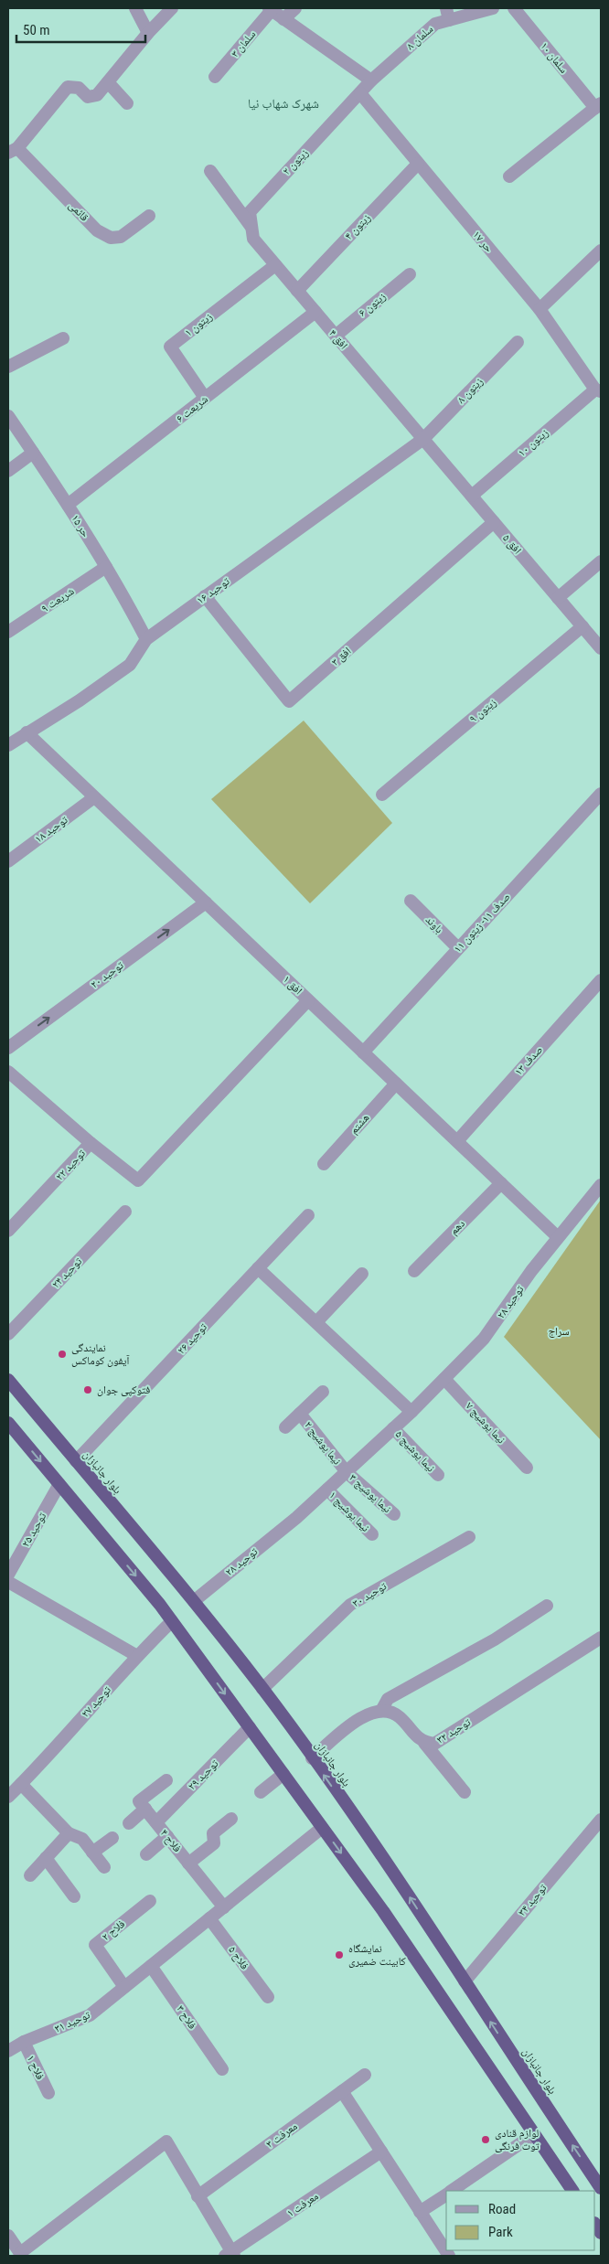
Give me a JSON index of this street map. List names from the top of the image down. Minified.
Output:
{"streets":{"highway":["بلوار جانبازان"],"street":["سلمان ۸","سلمان ۳","سلمان ۱۰","زیتون ۲","قائمی","زیتون ۴","حر ۱۷","زیتون ۶","زیتون ۱","افق ۴","زیتون ۸","شریعت ۶","زیتون ۱۰","حر ۱۵","افق ۵","توحید ۱۶","شریعت ۹","افق ۳","زیتون ۹","توحید ۱۸","صدف ۱۱- زیتون ۱۱","باوند","توحید ۲۰","افق ۱","صدف ۱۳","هشتم","توحید ۲۲","دهم","توحید ۲۴","توحید ۲۸","توحید ۲۶","نیما یوشیج ۷","نیما یوشیج ۲","نیما یوشیج ۵","نیما یوشیج ۳","نیما یوشیج ۱","توحید ۲۵","توحید ۳۰","توحید ۲۷","توحید ۳۲","توحید ۲۹","فلاح ۴","توحید ۳۴","فلاح ۲","فلاح ۵","فلاح ۳","توحید ۳۱","فلاح ۱","معرفت ۳","معرفت ۱"]},"crossings":[["سلمان ۸","زیتون ۲"],["سلمان ۸","حر ۱۷"],["زیتون ۲","حر ۱۷"],["زیتون ۲","افق ۴"],["زیتون ۴","حر ۱۷"],["زیتون ۴","افق ۴"],["حر ۱۷","زیتون ۱۰"],["زیتون ۶","افق ۴"],["زیتون ۱","افق ۴"],["زیتون ۱","شریعت ۶"],["افق ۴","زیتون ۸"],["افق ۴","شریعت ۶"],["افق ۴","افق ۵"],["افق ۴","توحید ۱۶"],["زیتون ۸","افق ۵"],["زیتون ۸","توحید ۱۶"],["شریعت ۶","حر ۱۵"],["زیتون ۱۰","افق ۵"],["حر ۱۵","توحید ۱۶"],["حر ۱۵","شریعت ۹"],["افق ۵","توحید ۱۶"],["افق ۵","افق ۳"],["افق ۵","زیتون ۹"],["توحید ۱۶","افق ۳"],["توحید ۱۶","افق ۱"],["توحید ۱۸","افق ۱"],["صدف ۱۱- زیتون ۱۱","باوند"],["صدف ۱۱- زیتون ۱۱","افق ۱"],["توحید ۲۰","افق ۱"],["افق ۱","صدف ۱۳"],["افق ۱","هشتم"],["افق ۱","توحید ۲۲"],["افق ۱","دهم"],["افق ۱","توحید ۲۸"],["توحید ۲۸","نیما یوشیج ۷"],["توحید ۲۸","نیما یوشیج ۲"],["توحید ۲۸","نیما یوشیج ۵"],["توحید ۲۸","بلوار جانبازان"],["توحید ۲۸","نیما یوشیج ۳"],["توحید ۲۸","نیما یوشیج ۱"],["توحید ۲۶","بلوار جانبازان"],["نیما یوشیج ۲","نیما یوشیج ۳"],["بلوار جانبازان","توحید ۳۰"],["بلوار جانبازان","توحید ۳۴"],["توحید ۲۹","فلاح ۴"],["فلاح ۴","توحید ۳۱"],["فلاح ۲","توحید ۳۱"],["فلاح ۵","توحید ۳۱"],["فلاح ۳","توحید ۳۱"],["توحید ۳۱","فلاح ۱"]],"one_way":["توحید ۲۰"],"districts":["شهرک شهاب نیا"],"parks":["سراج"],"places":["نمایندگی آیفون کوماکس","فتوکپی جوان","نمایشگاه کابینت ضمیری","لوازم قنادی توت فرنگی"],"legend":["Road","Park"],"scale_bar":"50 m"}
